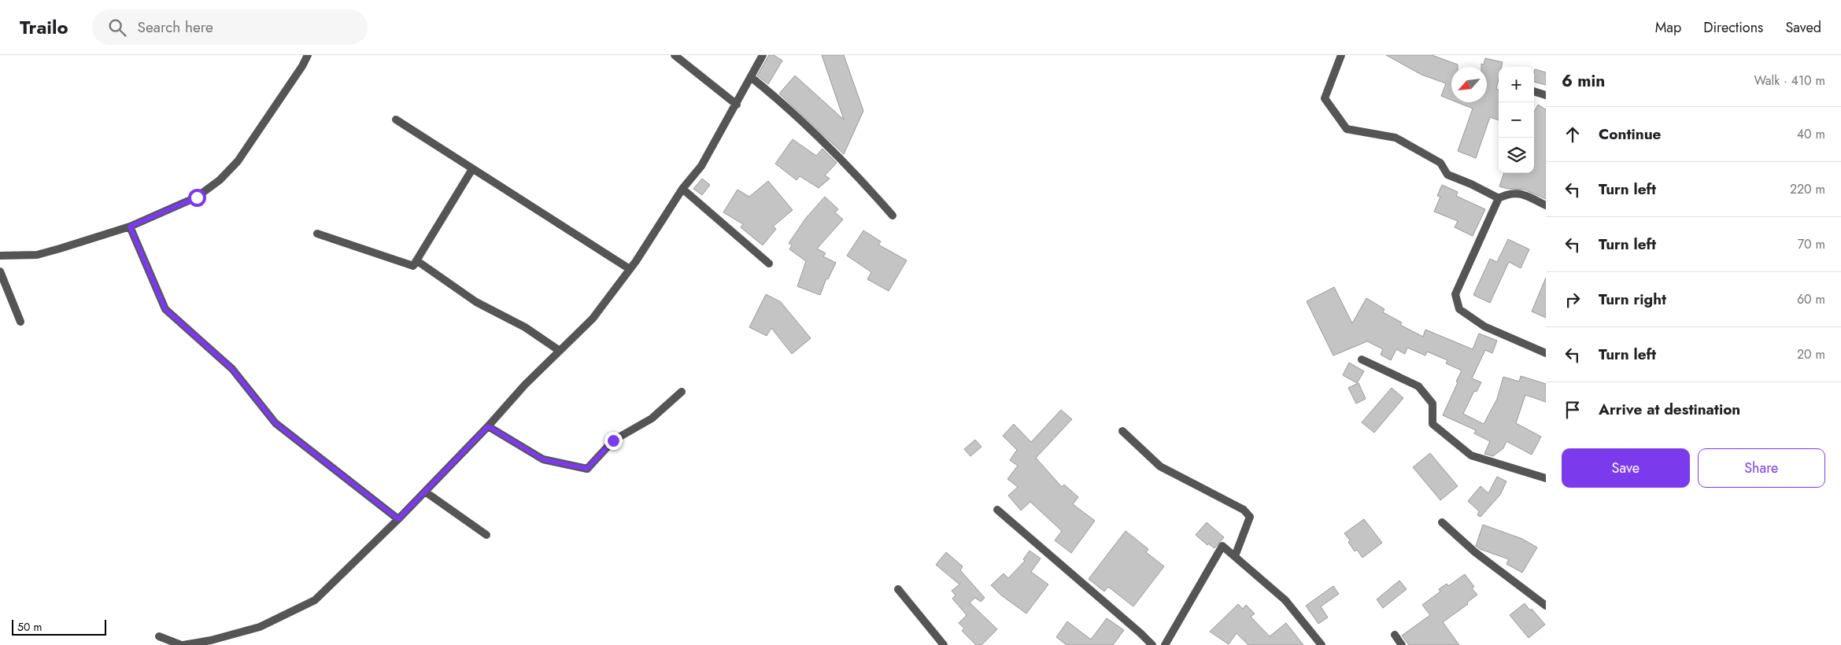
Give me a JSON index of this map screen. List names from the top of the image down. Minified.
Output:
{"scale_bar":"50 m","north":"bottom left","page":{"header":"Trailo","search":"Search here","nav":["Map","Directions","Saved"],"heading":["6 min","Walk · 410 m"],"map_buttons":["+","−"],"list":[["Continue","40 m"],["Turn left","220 m"],["Turn left","70 m"],["Turn right","60 m"],["Turn left","20 m"],"Arrive at destination"],"buttons":["Save","Share"],"scale":"50 m"}}
